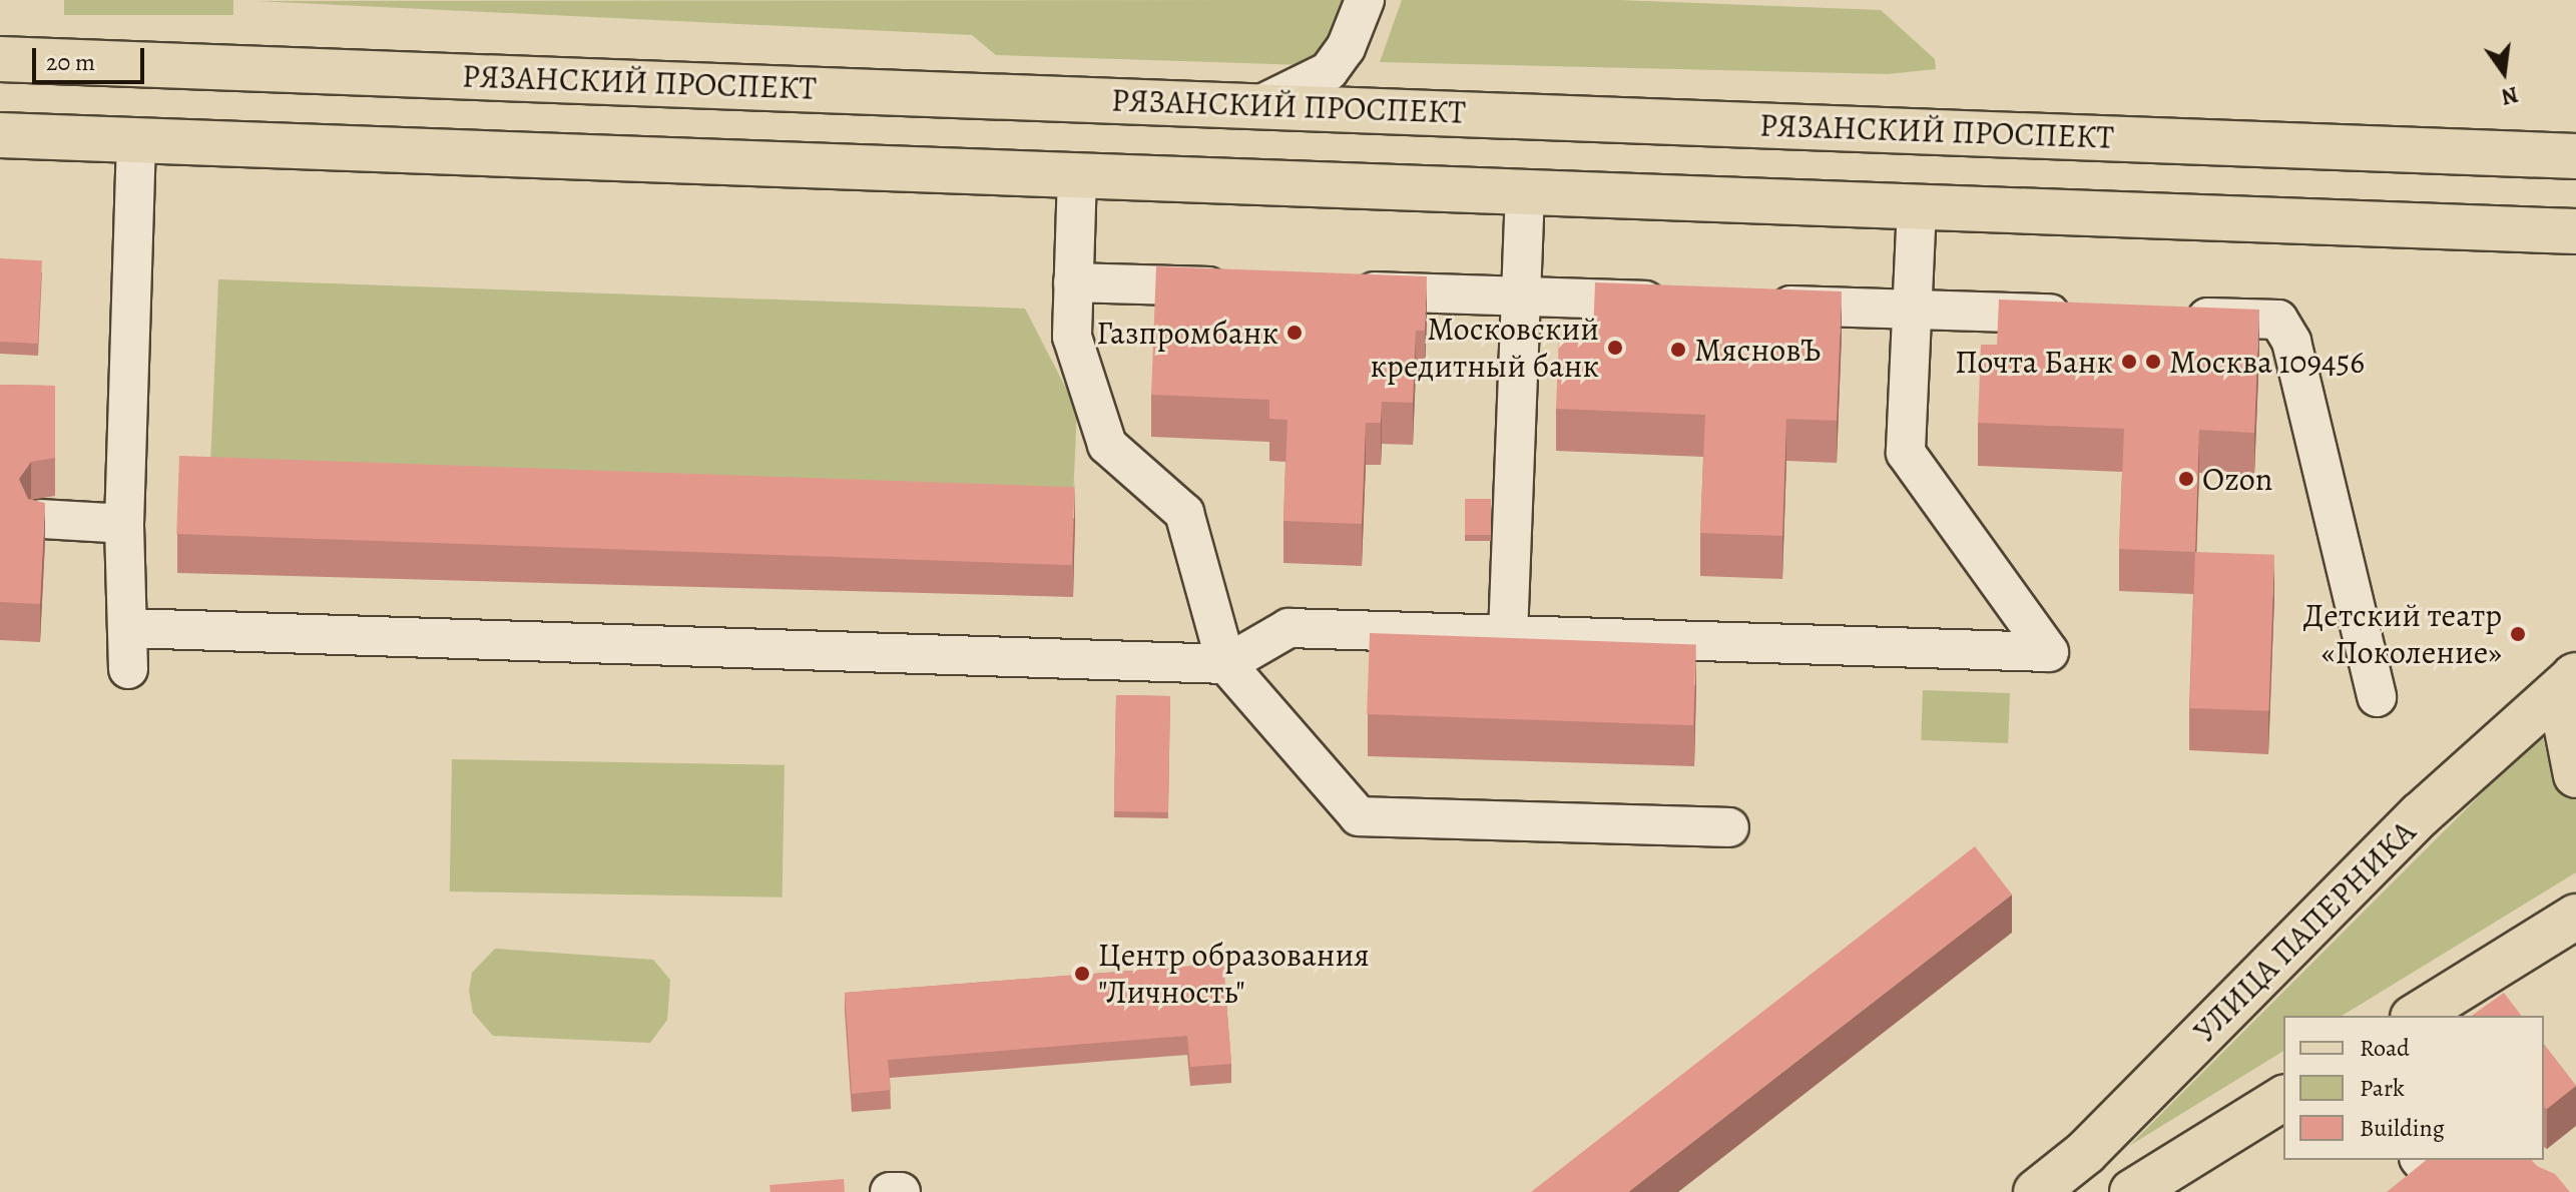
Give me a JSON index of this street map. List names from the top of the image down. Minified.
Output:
{"streets":{"main road":["РЯЗАНСКИЙ ПРОСПЕКТ","УЛИЦА ПАПЕРНИКА"]},"places":["Газпромбанк","Московский кредитный банк","МясновЪ","Почта Банк","Москва 109456","Ozon","Детский театр «Поколение»","Центр образования \"Личность\""],"legend":["Road","Park","Building"],"scale_bar":"20 m","north":"bottom"}
